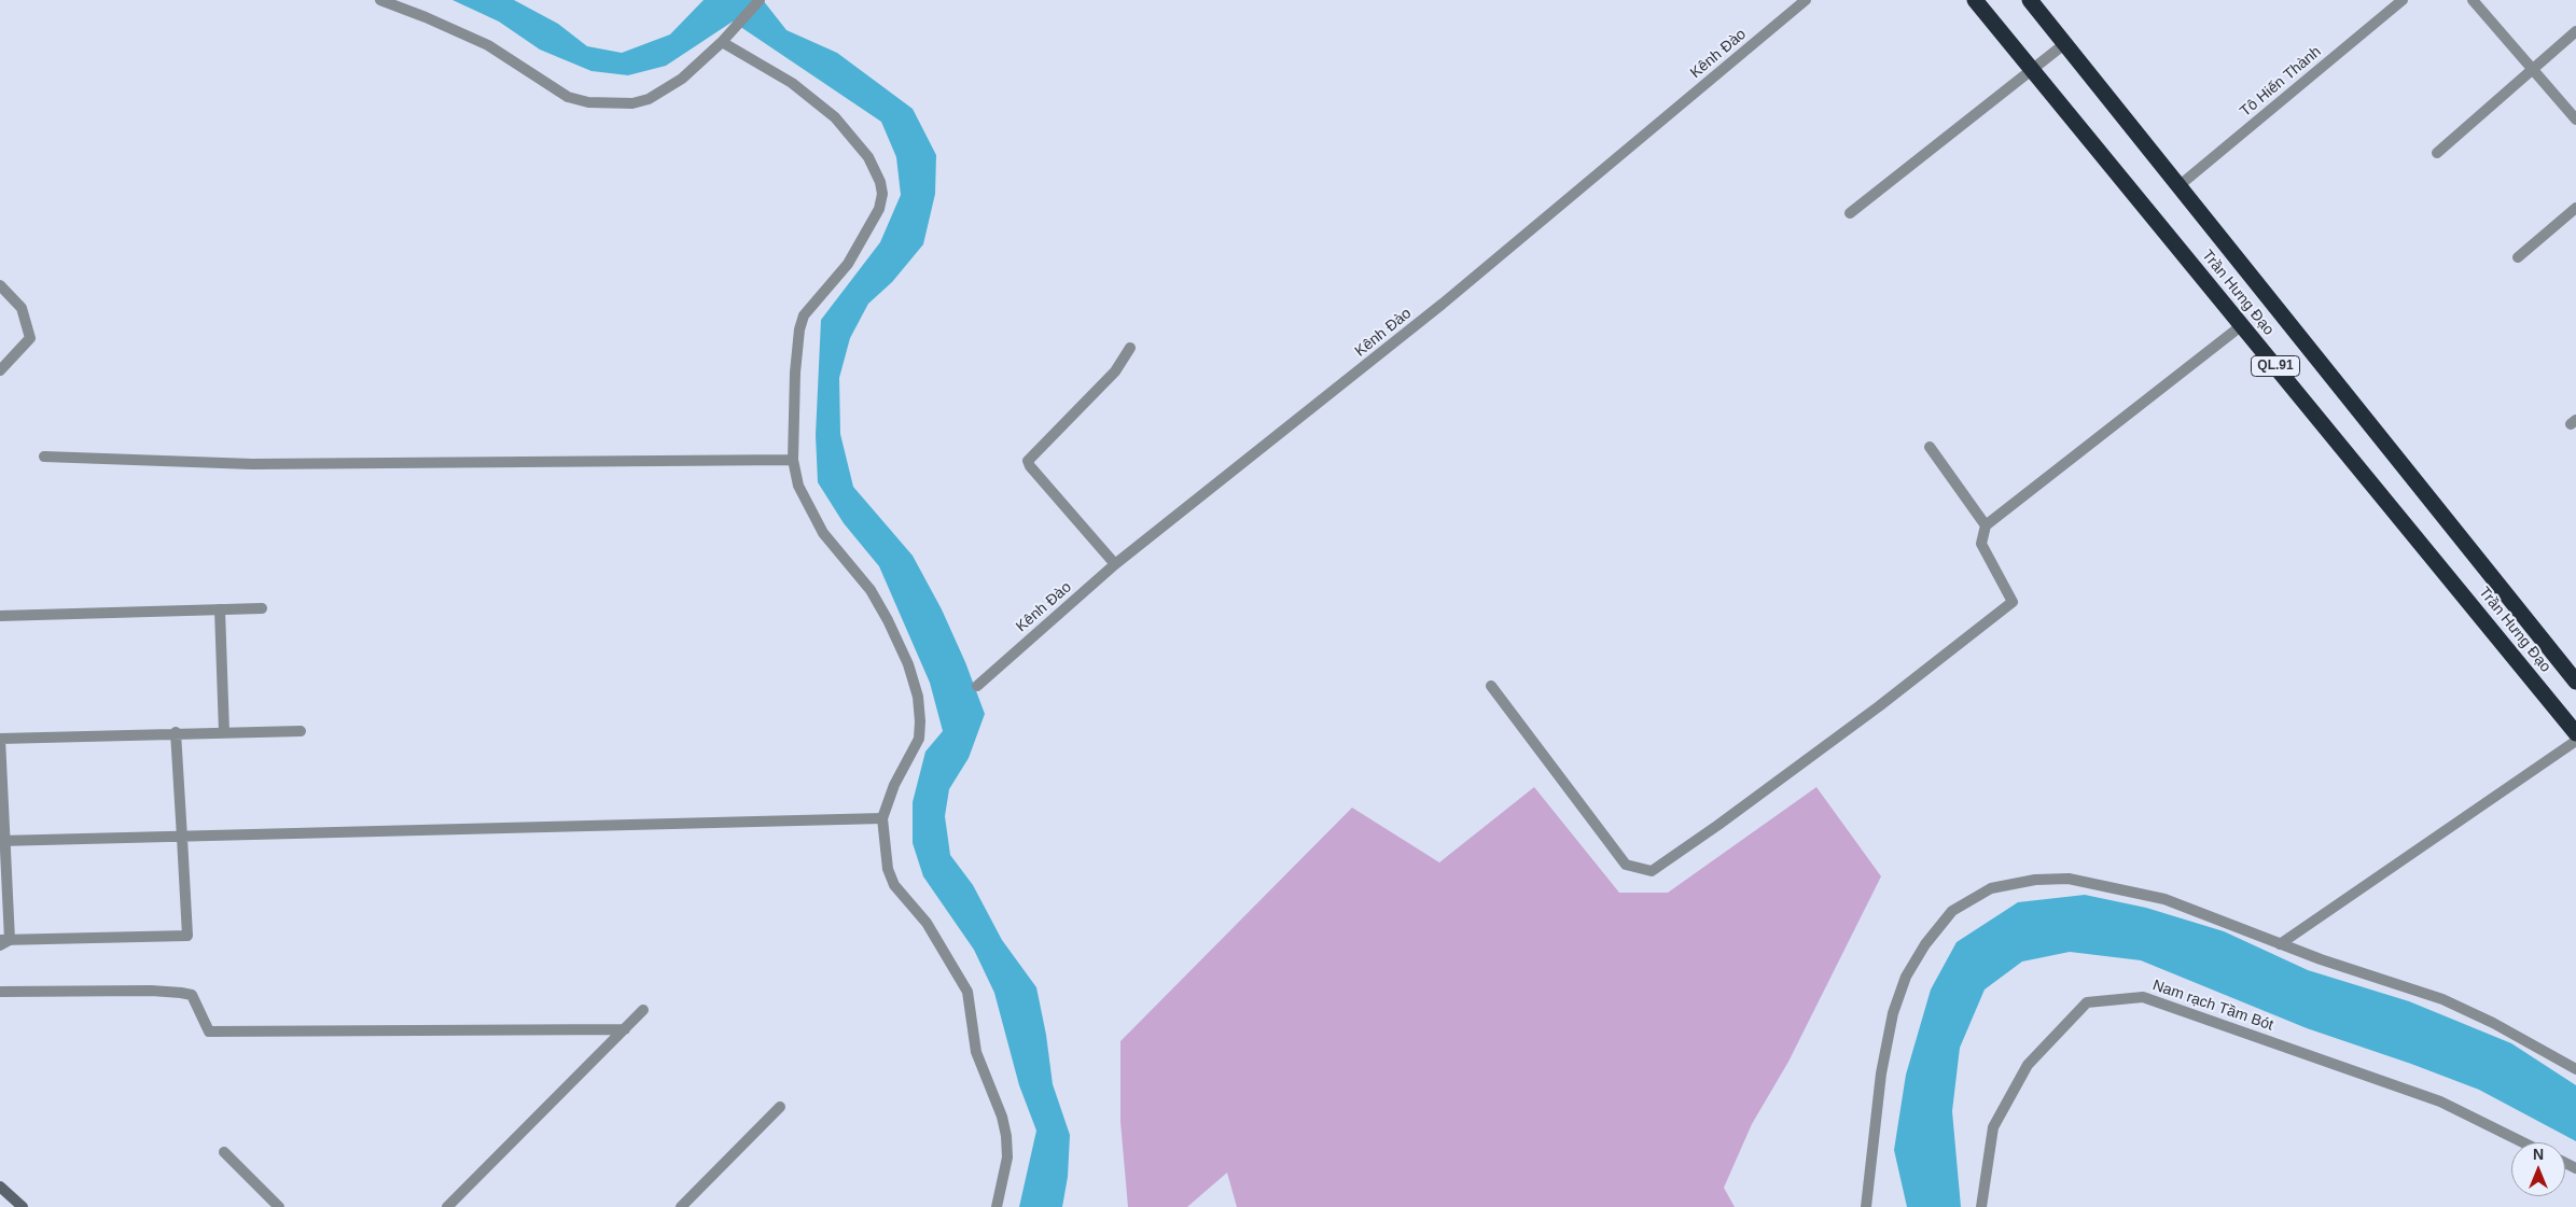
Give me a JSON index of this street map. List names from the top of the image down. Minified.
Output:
{"streets":{"highway":["Trần Hưng Đạo","QL.91"],"street":["Kênh Đào","Tô Hiến Thành","Nam rạch Tầm Bót"]},"crossings":[["Tô Hiến Thành","Trần Hưng Đạo"]],"north":"top"}
